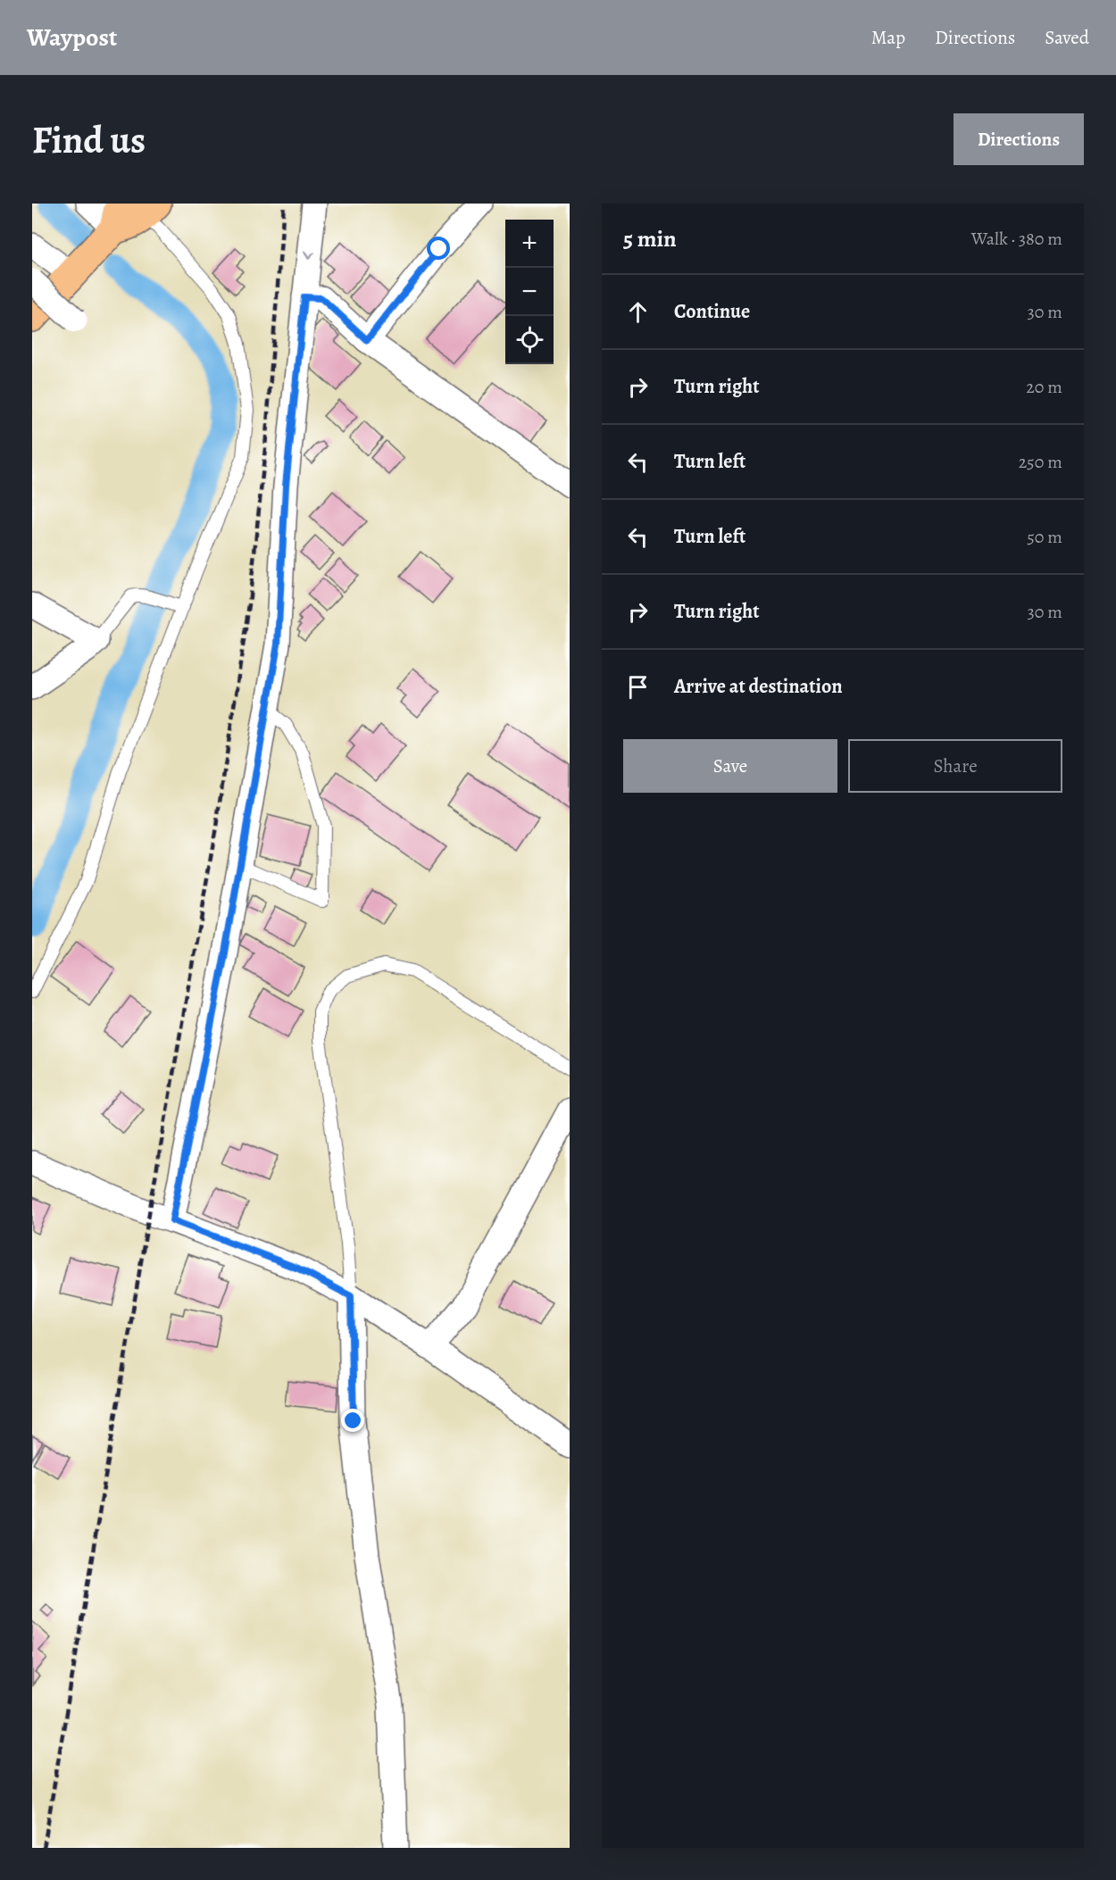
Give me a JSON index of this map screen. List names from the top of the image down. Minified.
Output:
{"page":{"header":"Waypost","nav":["Map","Directions","Saved"],"buttons":["Directions",["Save","Share"]],"title":"Find us","heading":["5 min","Walk · 380 m"],"map_buttons":["+","−"],"list":[["Continue","30 m"],["Turn right","20 m"],["Turn left","250 m"],["Turn left","50 m"],["Turn right","30 m"],"Arrive at destination"]}}
